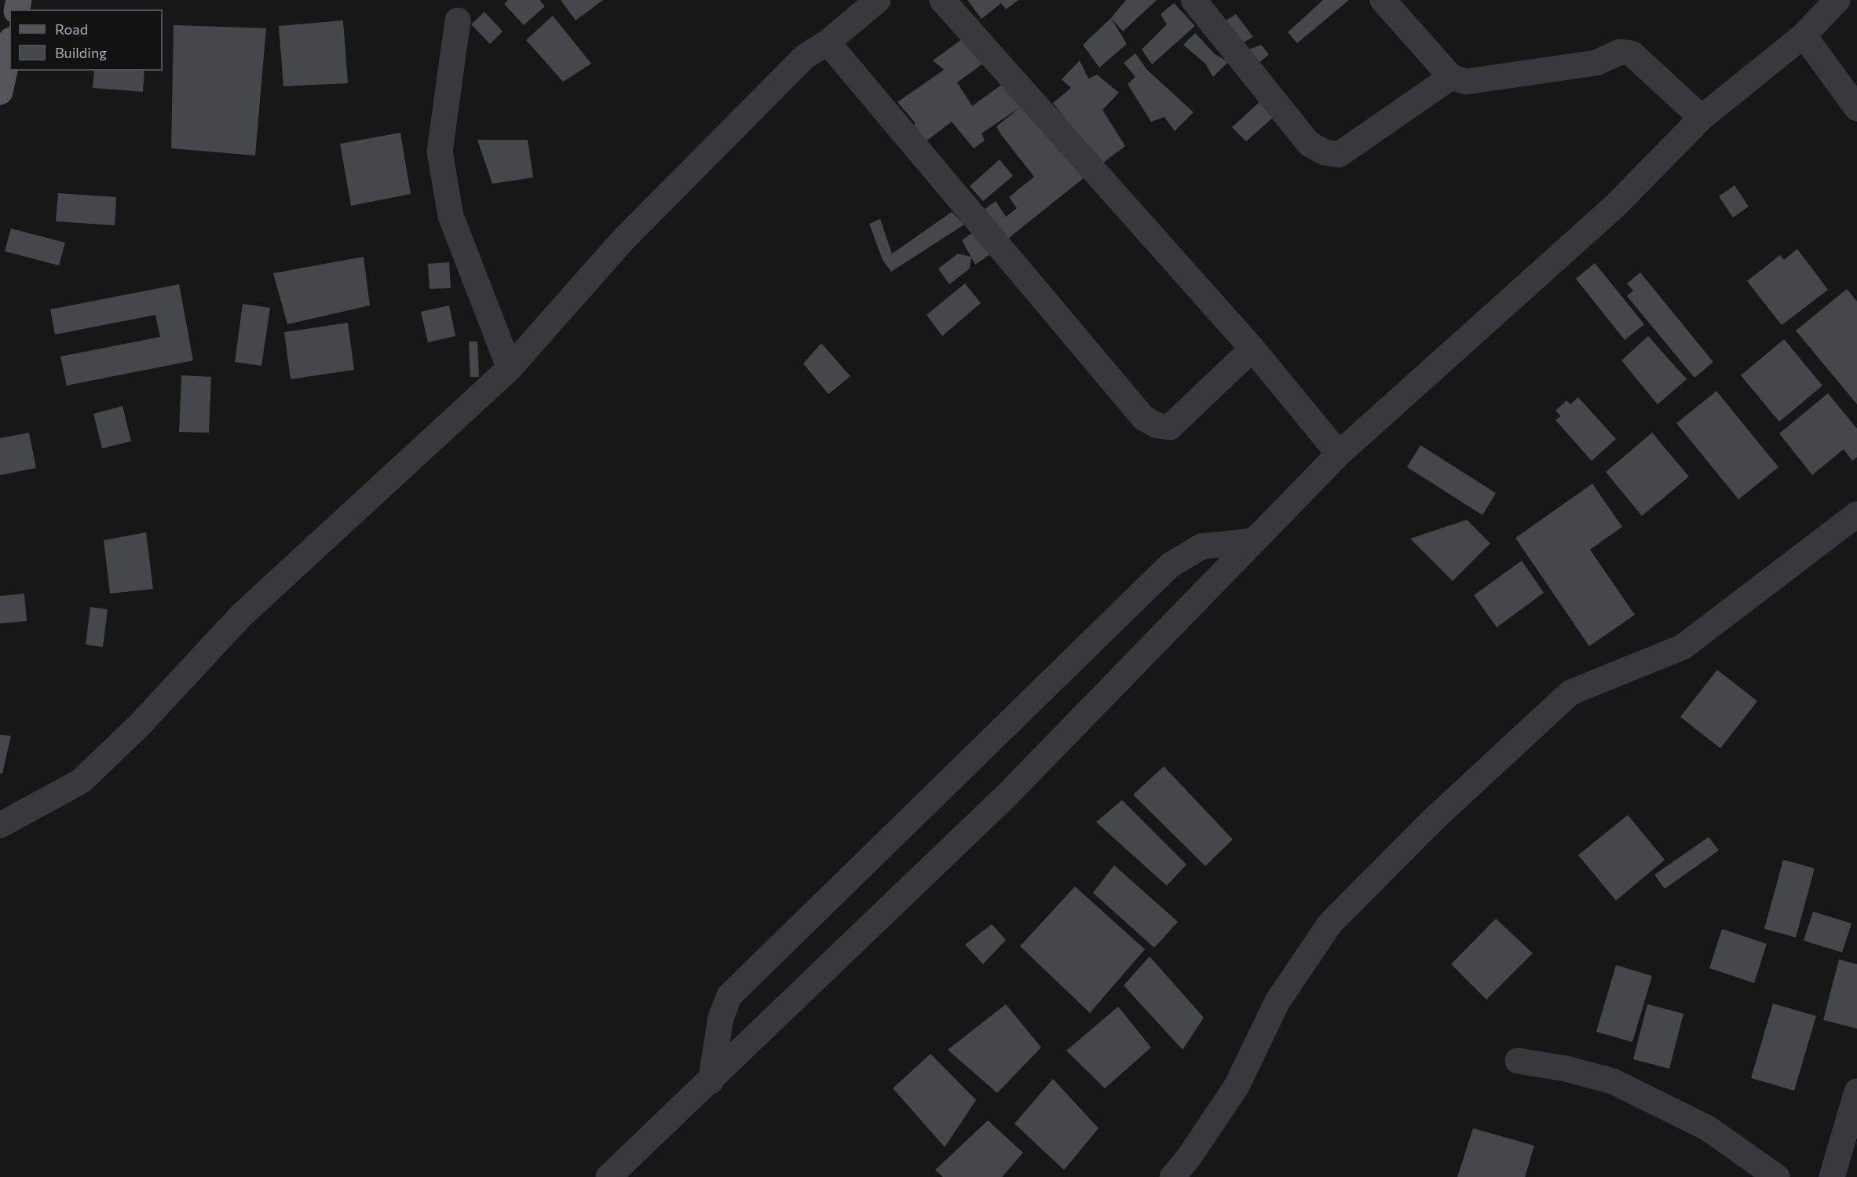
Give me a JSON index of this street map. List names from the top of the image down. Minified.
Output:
{"legend":["Road","Building"]}
